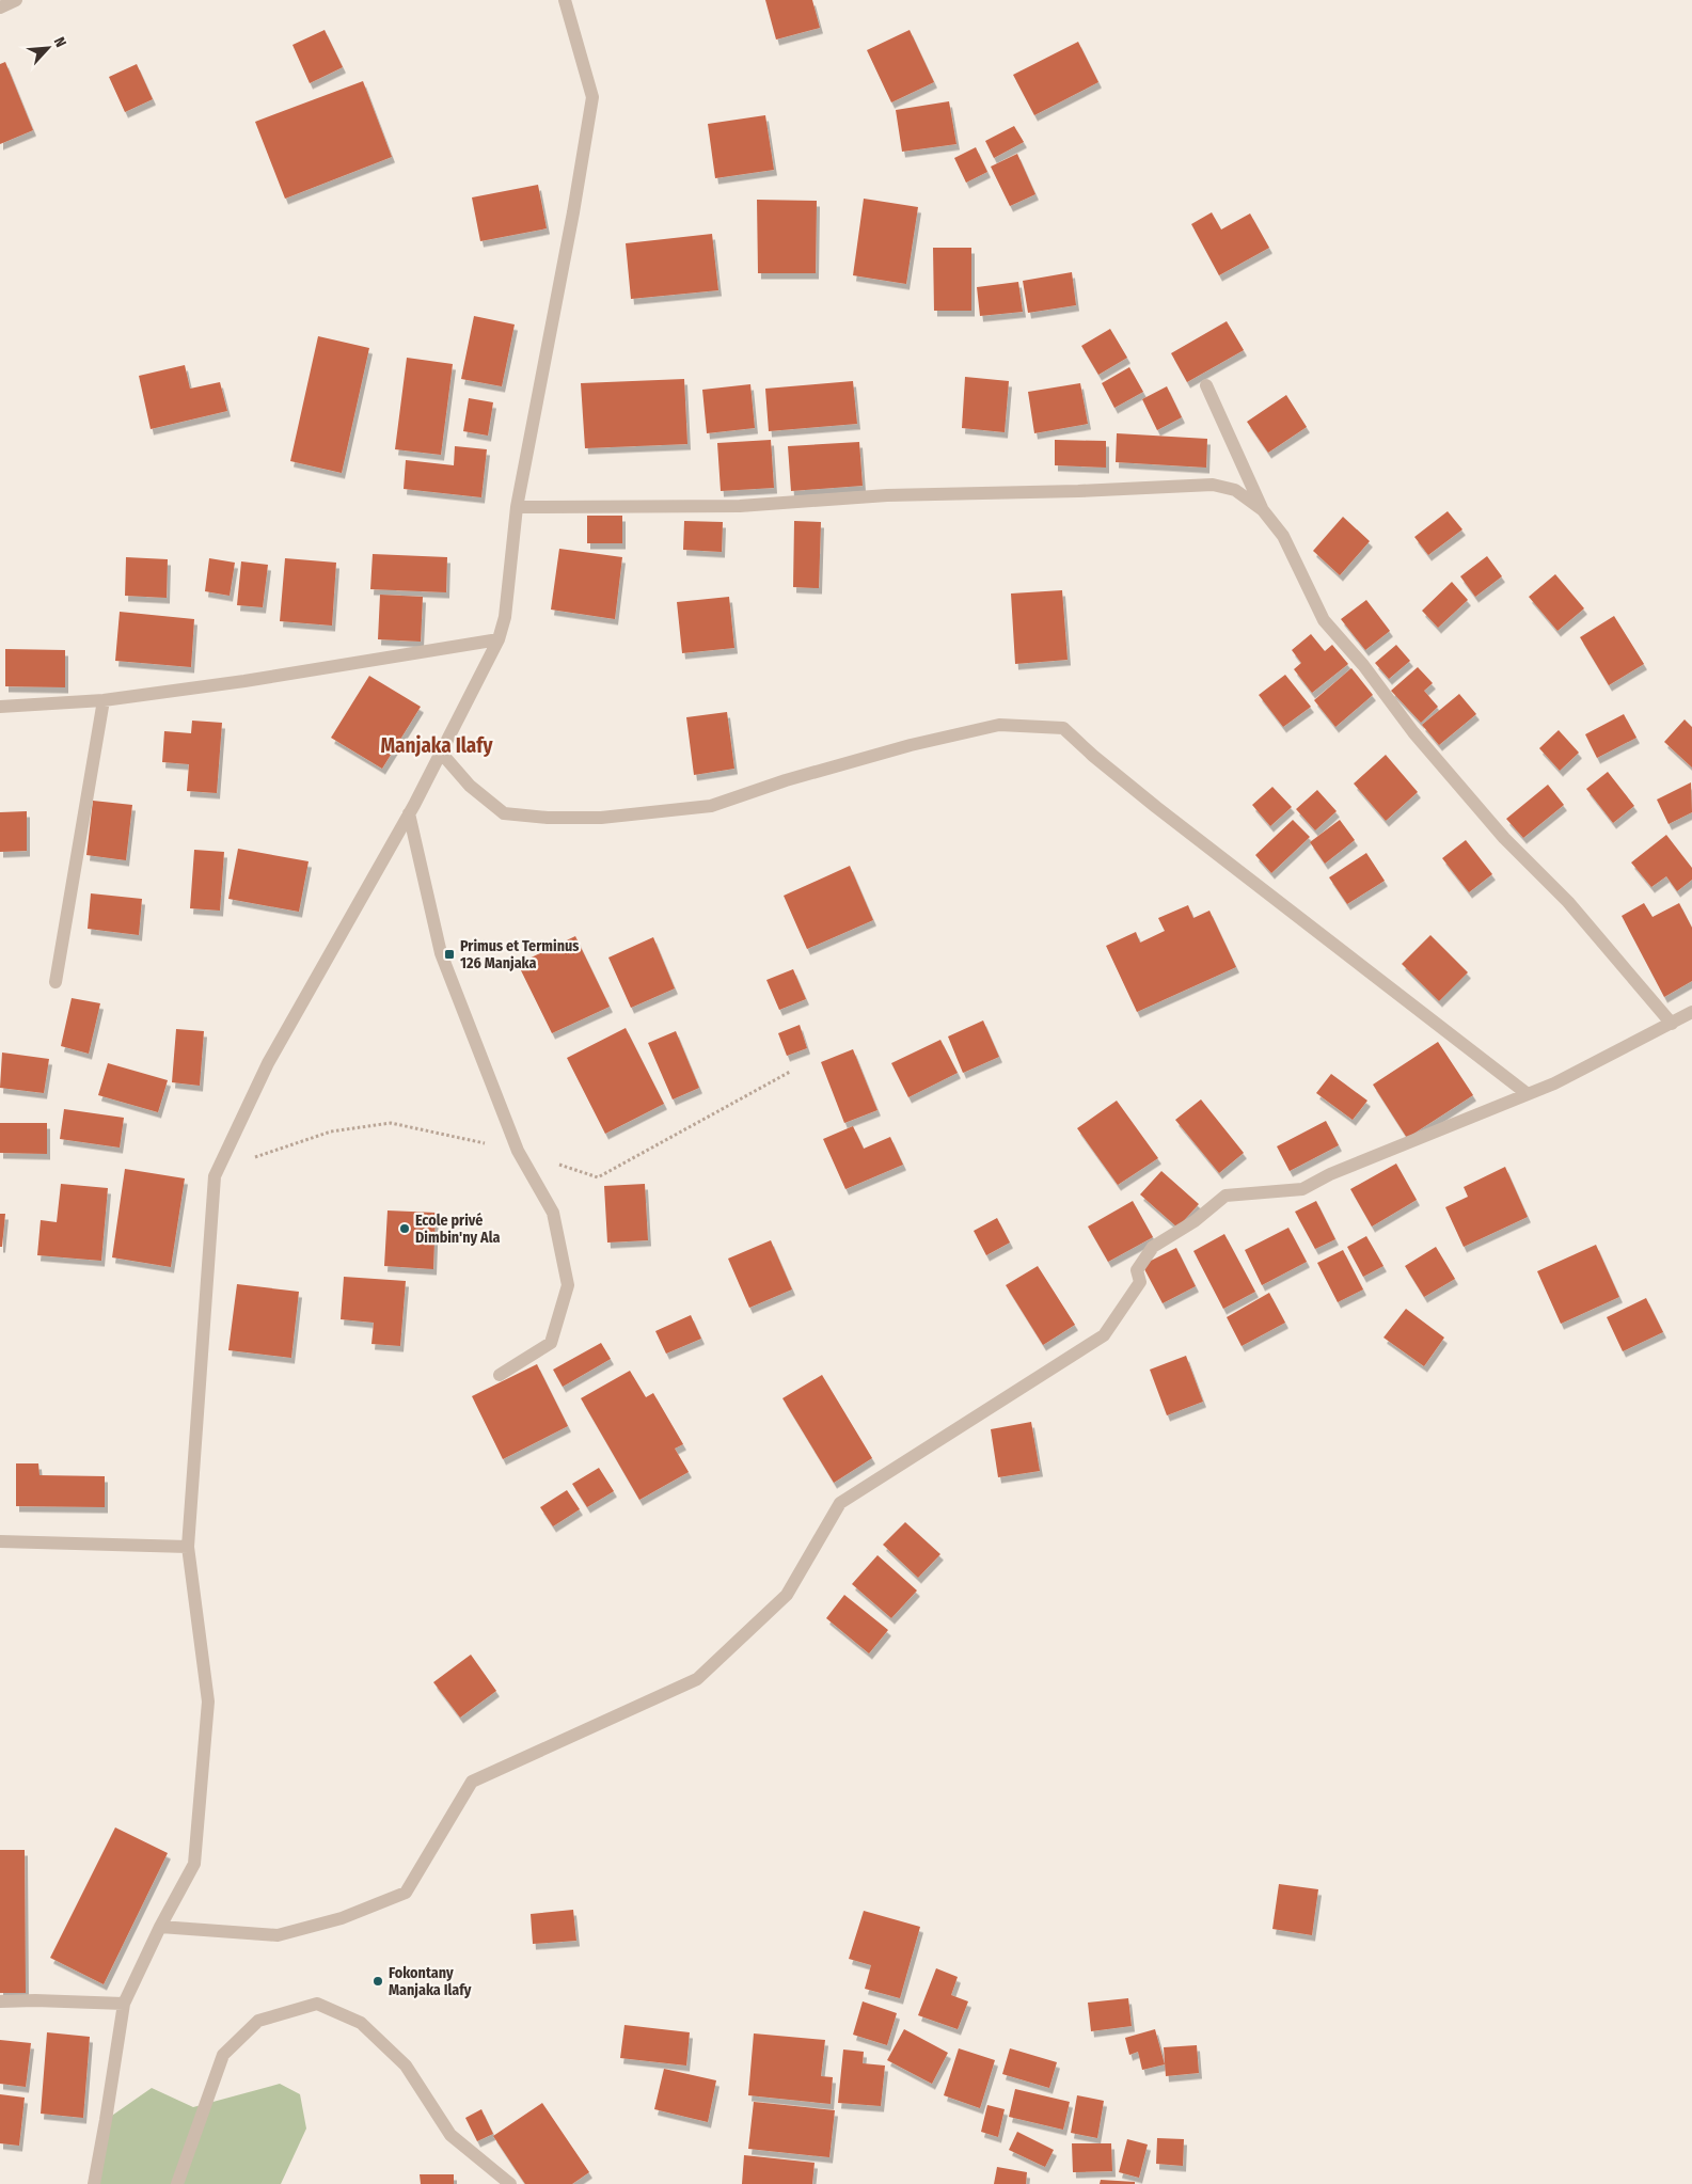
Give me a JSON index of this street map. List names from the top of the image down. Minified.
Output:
{"districts":["Manjaka Ilafy"],"places":{"transit":["Primus et Terminus 126 Manjaka"],"other":["Ecole privé Dimbin'ny Ala","Fokontany Manjaka Ilafy"]},"north":"top right"}
